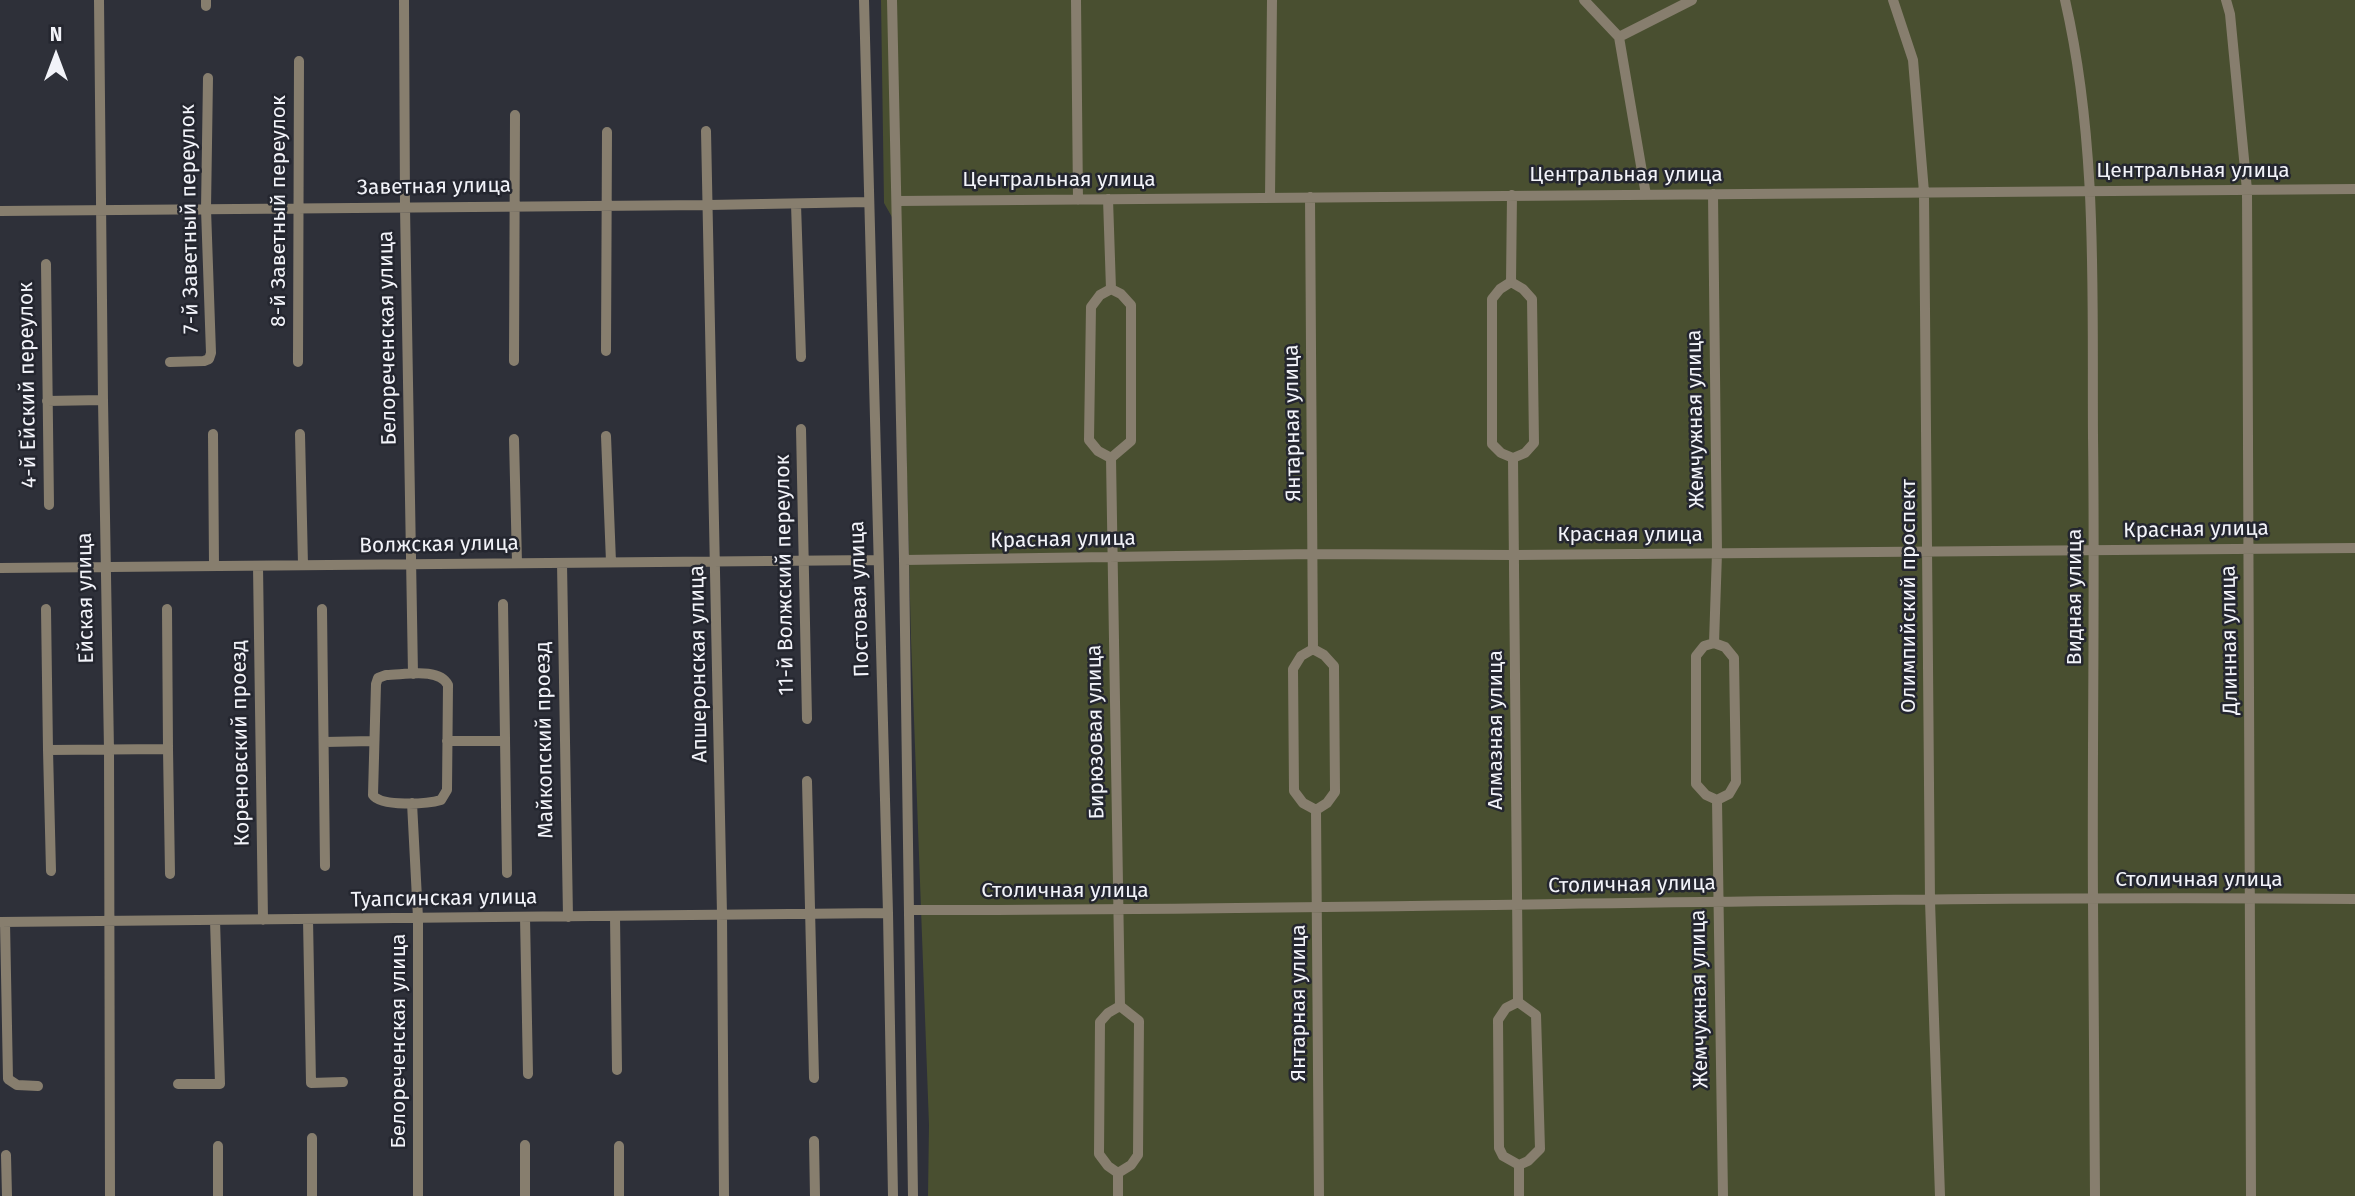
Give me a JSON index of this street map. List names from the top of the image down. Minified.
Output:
{"streets":{"street":["Центральная улица","Заветная улица","8-й Заветный переулок","7-й Заветный переулок","Белореченская улица","4-й Ейский переулок","Жемчужная улица","Янтарная улица","Красная улица","Волжская улица","11-й Волжский переулок","Олимпийский проспект","Видная улица","Ейская улица","Постовая улица","Длинная улица","Апшеронская улица","Алмазная улица","Бирюзовая улица","Майкопский проезд","Кореновский проезд","Столичная улица","Туапсинская улица"]},"crossings":[["Центральная улица","Жемчужная улица"],["Центральная улица","Янтарная улица"],["Центральная улица","Олимпийский проспект"],["Центральная улица","Видная улица"],["Центральная улица","Постовая улица"],["Центральная улица","Длинная улица"],["Заветная улица","8-й Заветный переулок"],["Заветная улица","7-й Заветный переулок"],["Заветная улица","Белореченская улица"],["Заветная улица","Ейская улица"],["Заветная улица","Постовая улица"],["Заветная улица","Апшеронская улица"],["Белореченская улица","Волжская улица"],["Белореченская улица","Туапсинская улица"],["Жемчужная улица","Красная улица"],["Жемчужная улица","Столичная улица"],["Янтарная улица","Красная улица"],["Янтарная улица","Столичная улица"],["Красная улица","Олимпийский проспект"],["Красная улица","Видная улица"],["Красная улица","Постовая улица"],["Красная улица","Длинная улица"],["Красная улица","Алмазная улица"],["Красная улица","Бирюзовая улица"],["Волжская улица","11-й Волжский переулок"],["Волжская улица","Ейская улица"],["Волжская улица","Постовая улица"],["Волжская улица","Апшеронская улица"],["Волжская улица","Майкопский проезд"],["Волжская улица","Кореновский проезд"],["Олимпийский проспект","Столичная улица"],["Видная улица","Столичная улица"],["Ейская улица","Туапсинская улица"],["Постовая улица","Столичная улица"],["Постовая улица","Туапсинская улица"],["Длинная улица","Столичная улица"],["Апшеронская улица","Туапсинская улица"],["Алмазная улица","Столичная улица"],["Бирюзовая улица","Столичная улица"],["Майкопский проезд","Туапсинская улица"],["Кореновский проезд","Туапсинская улица"]],"north":"top"}
